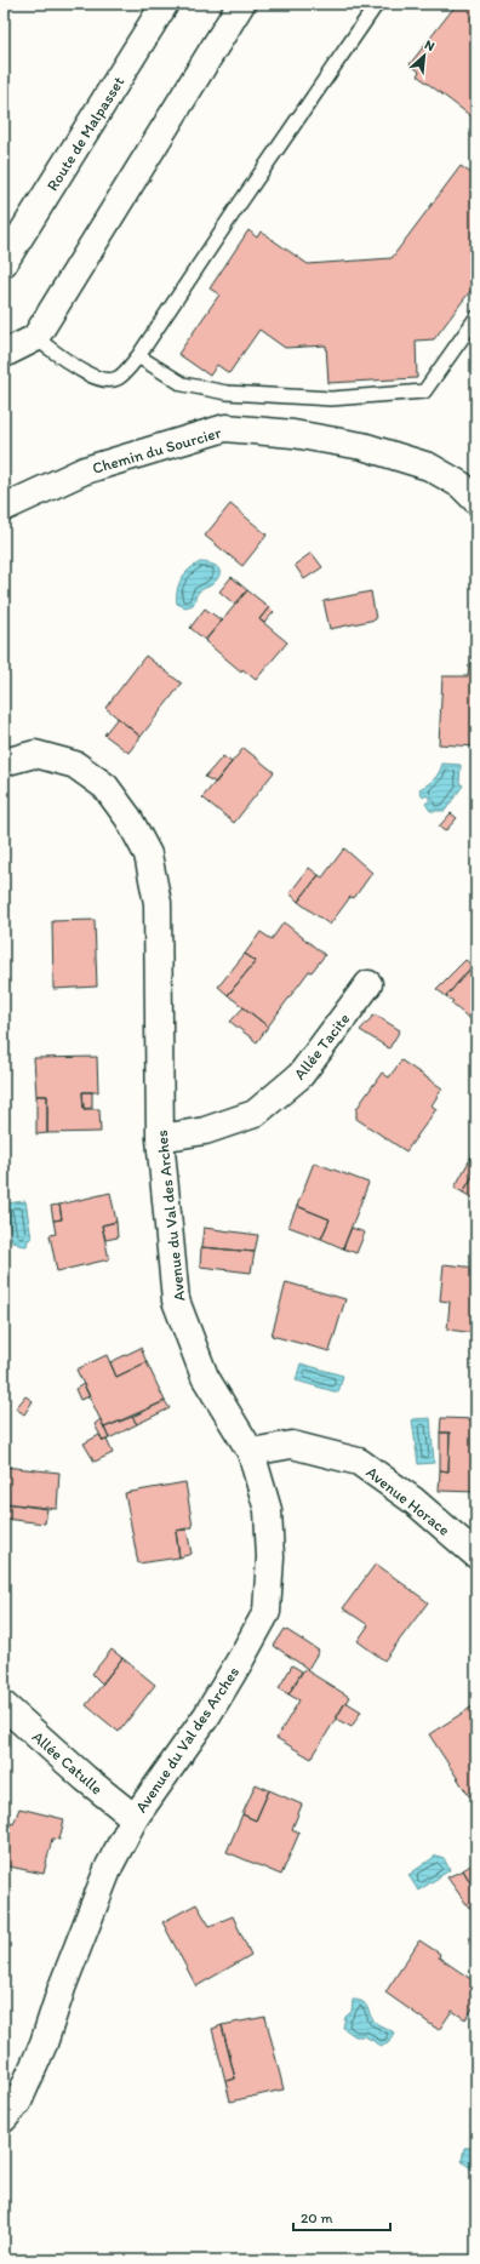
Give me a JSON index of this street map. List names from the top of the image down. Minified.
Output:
{"streets":{"street":["Route de Malpasset","Chemin du Sourcier","Allée Tacite","Avenue du Val des Arches","Avenue Horace","Allée Catulle"]},"crossings":[["Allée Tacite","Avenue du Val des Arches"],["Avenue du Val des Arches","Avenue Horace"],["Avenue du Val des Arches","Allée Catulle"]],"scale_bar":"20 m","north":"top right"}
